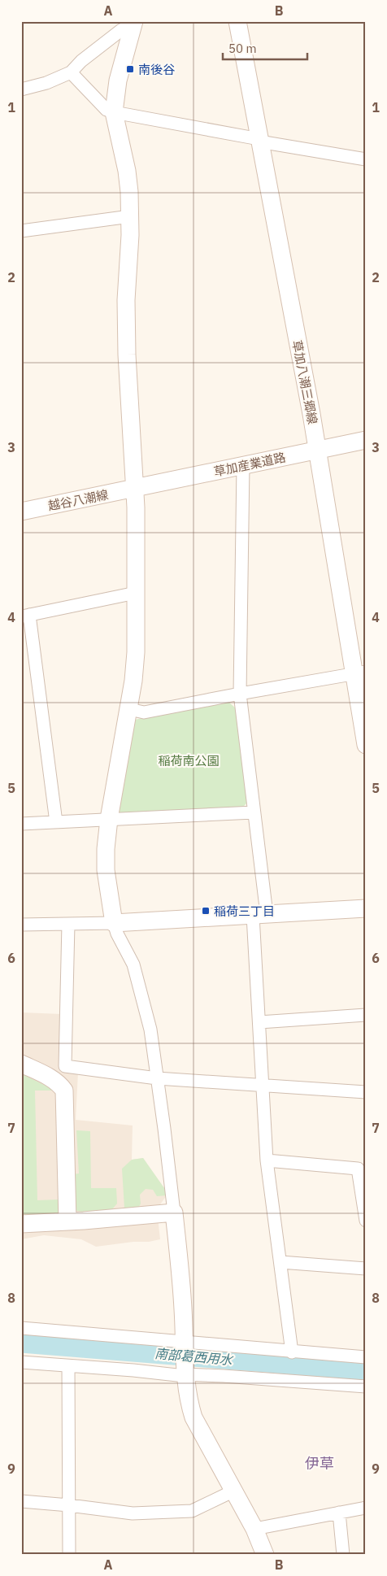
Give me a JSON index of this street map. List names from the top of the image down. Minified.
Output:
{"streets":{"street":["草加八潮三郷線","草加産業道路","越谷八潮線"]},"crossings":[["草加八潮三郷線","草加産業道路"],["草加産業道路","越谷八潮線"]],"districts":["伊草"],"water":["南部葛西用水"],"parks":["稲荷南公園"],"places":{"transit":["南後谷","稲荷三丁目"]},"scale_bar":"50 m","grid":{"columns":["A","B"],"rows":["1","2","3","4","5","6","7","8","9"]}}
